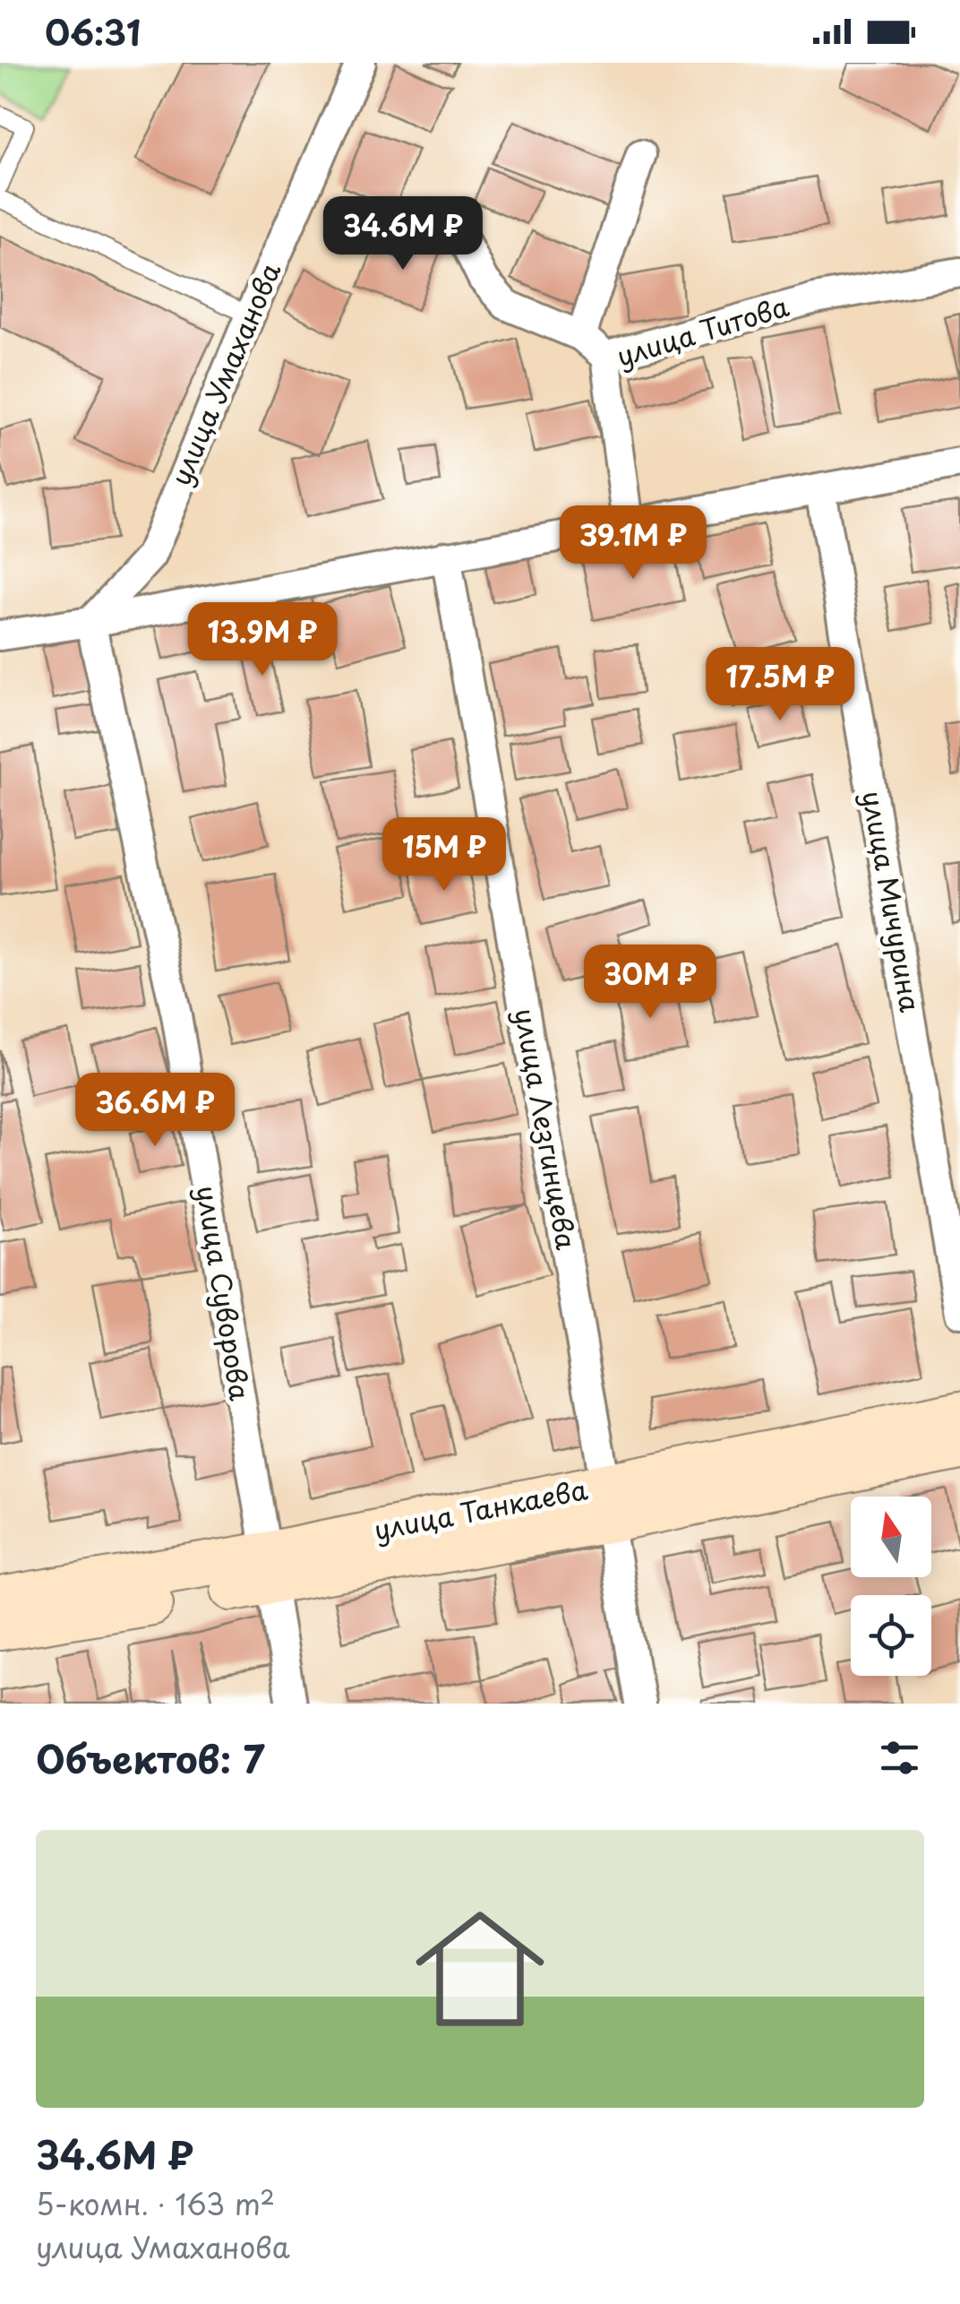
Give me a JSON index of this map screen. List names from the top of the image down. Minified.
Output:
{"streets":{"main road":["улица Танкаева"],"street":["улица Титова","улица Умаханова","улица Мичурина","улица Лезгинцева","улица Суворова"]},"crossings":[["улица Умаханова","улица Суворова"],["улица Лезгинцева","улица Танкаева"],["улица Суворова","улица Танкаева"]],"north":"top","page":{"status":"06:31","price":["34.6M ₽","39.1M ₽","13.9M ₽","17.5M ₽","15M ₽","30M ₽","36.6M ₽"],"heading":"Объектов: 7","list":[{"name":"34.6M ₽","note":"5-комн. · 163 m² · улица Умаханова"}]}}
